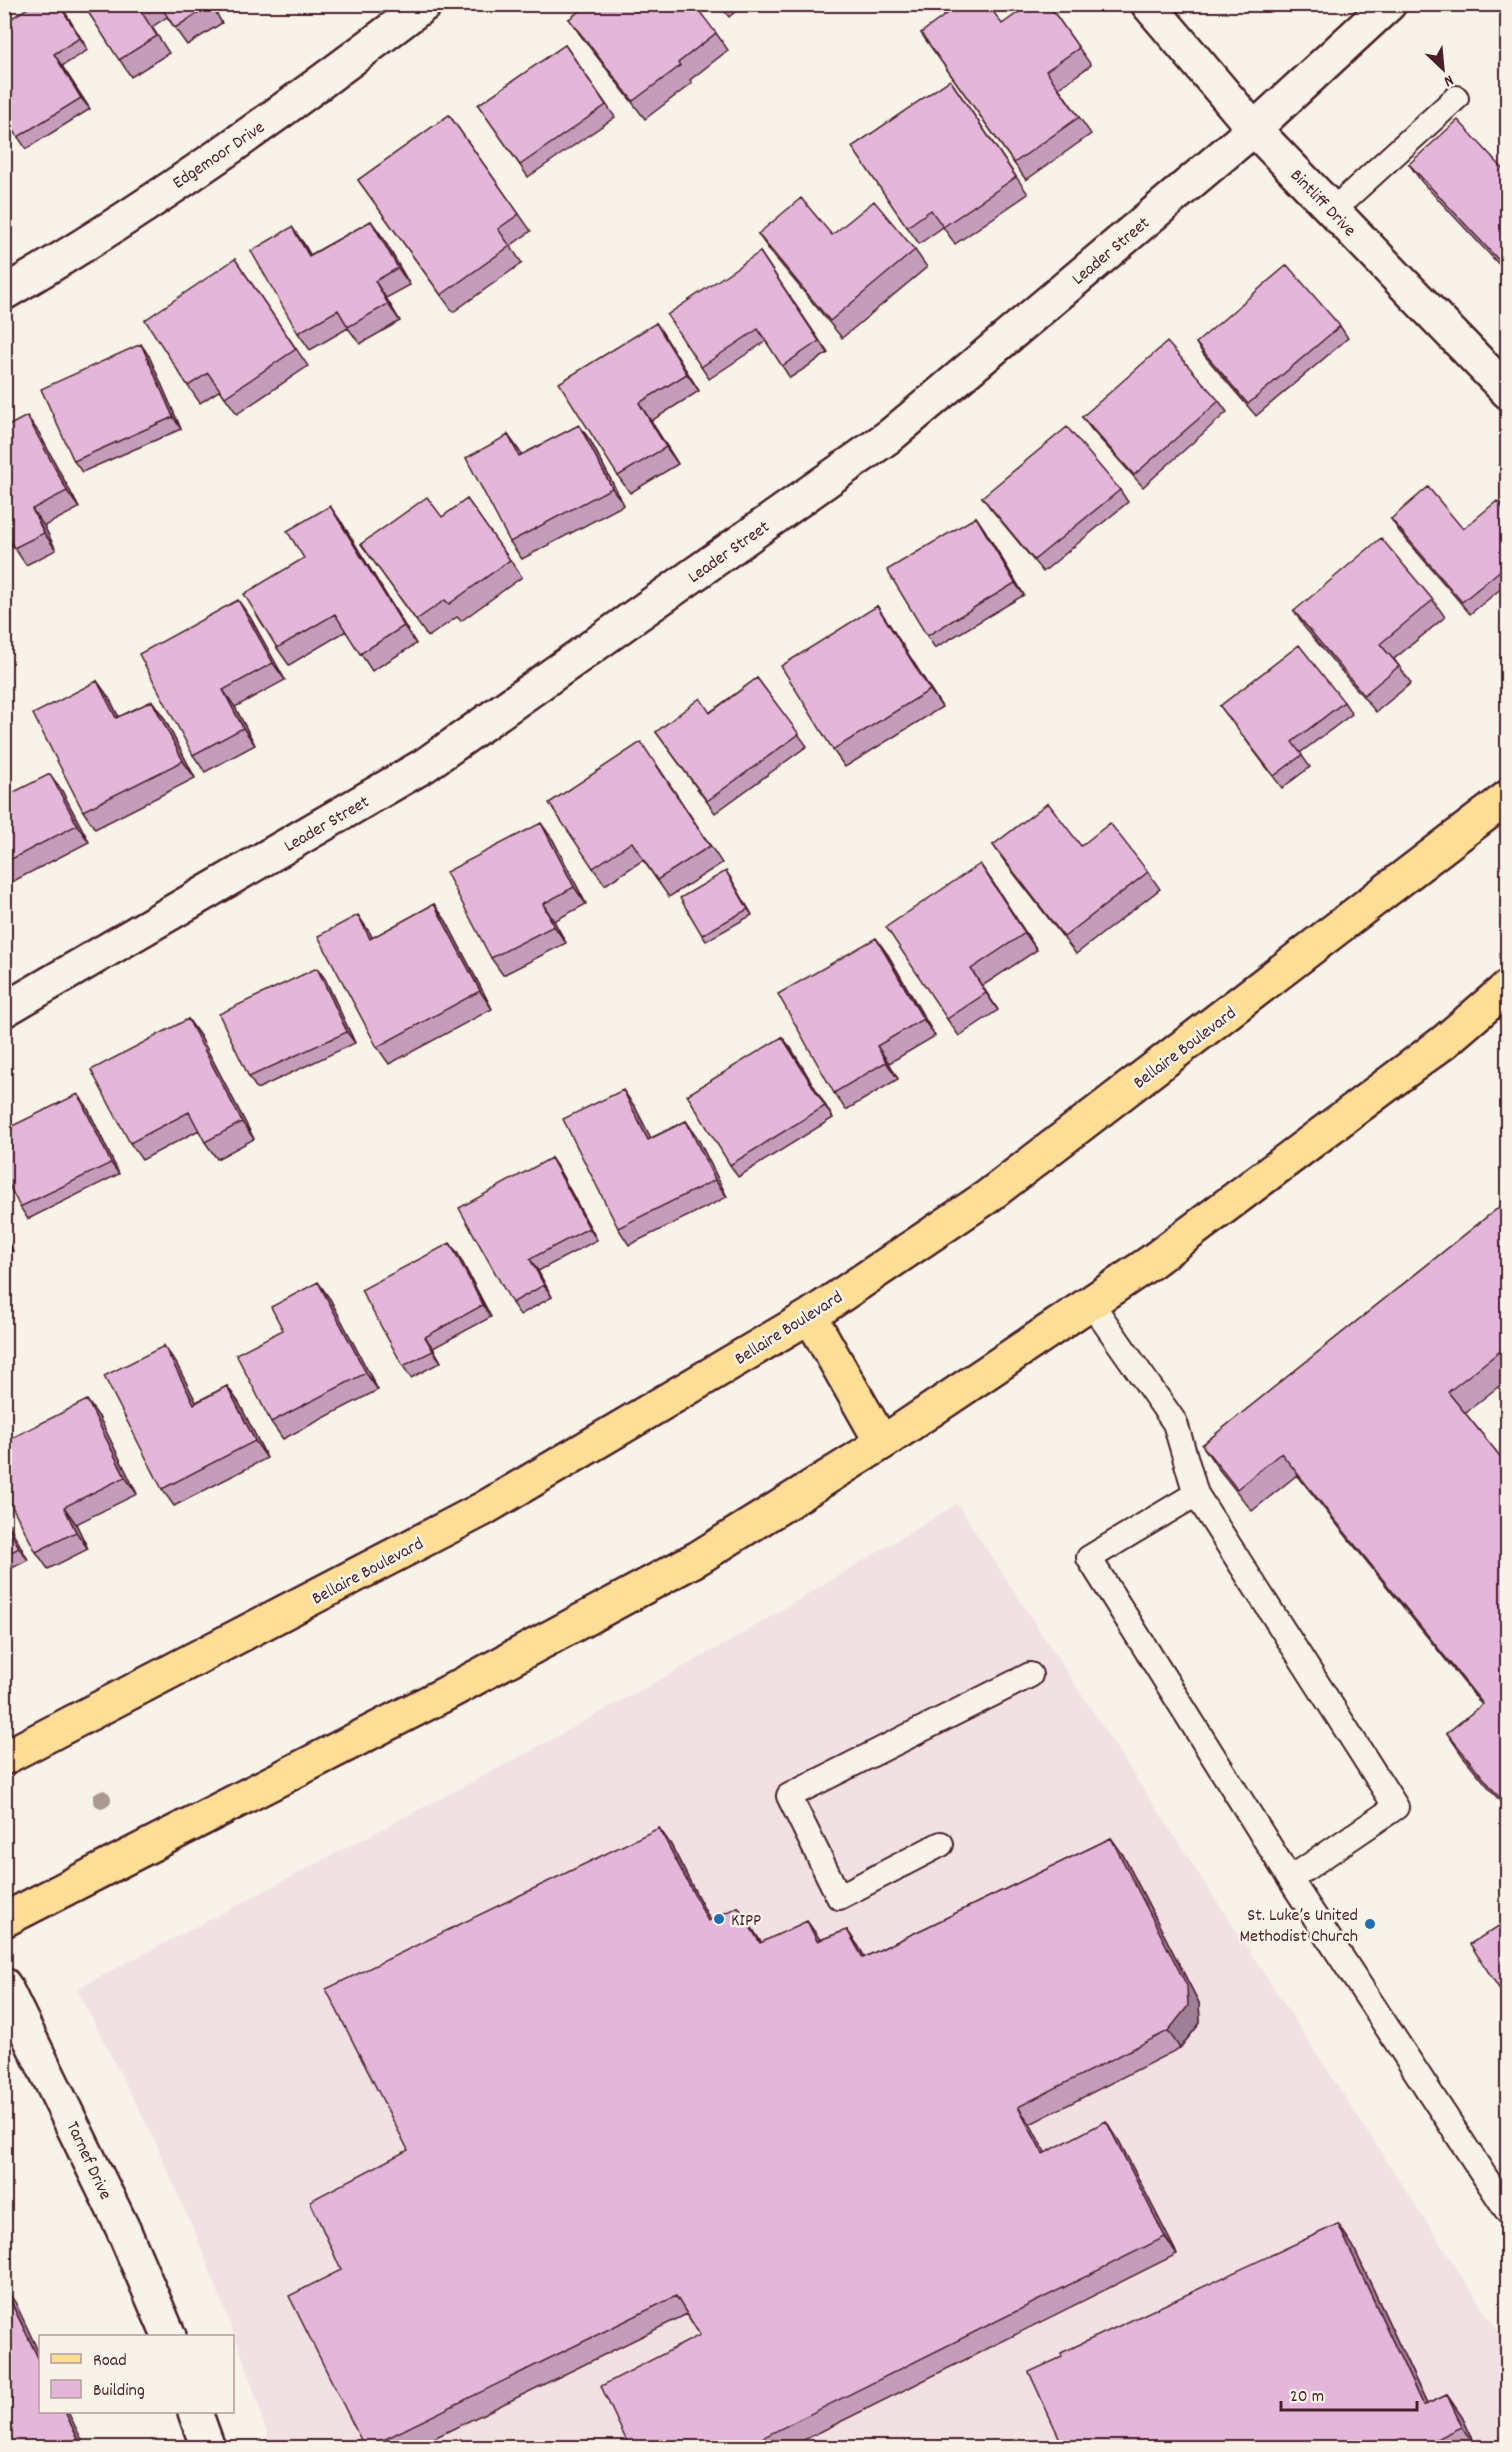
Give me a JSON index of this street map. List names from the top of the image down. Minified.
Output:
{"streets":{"main road":["Bellaire Boulevard"],"street":["Edgemoor Drive","Bintliff Drive","Leader Street","Tarnef Drive"]},"crossings":[["Bintliff Drive","Leader Street"]],"places":["KIPP","St. Luke’s United Methodist Church"],"legend":["Road","Building"],"scale_bar":"20 m","north":"bottom right"}
